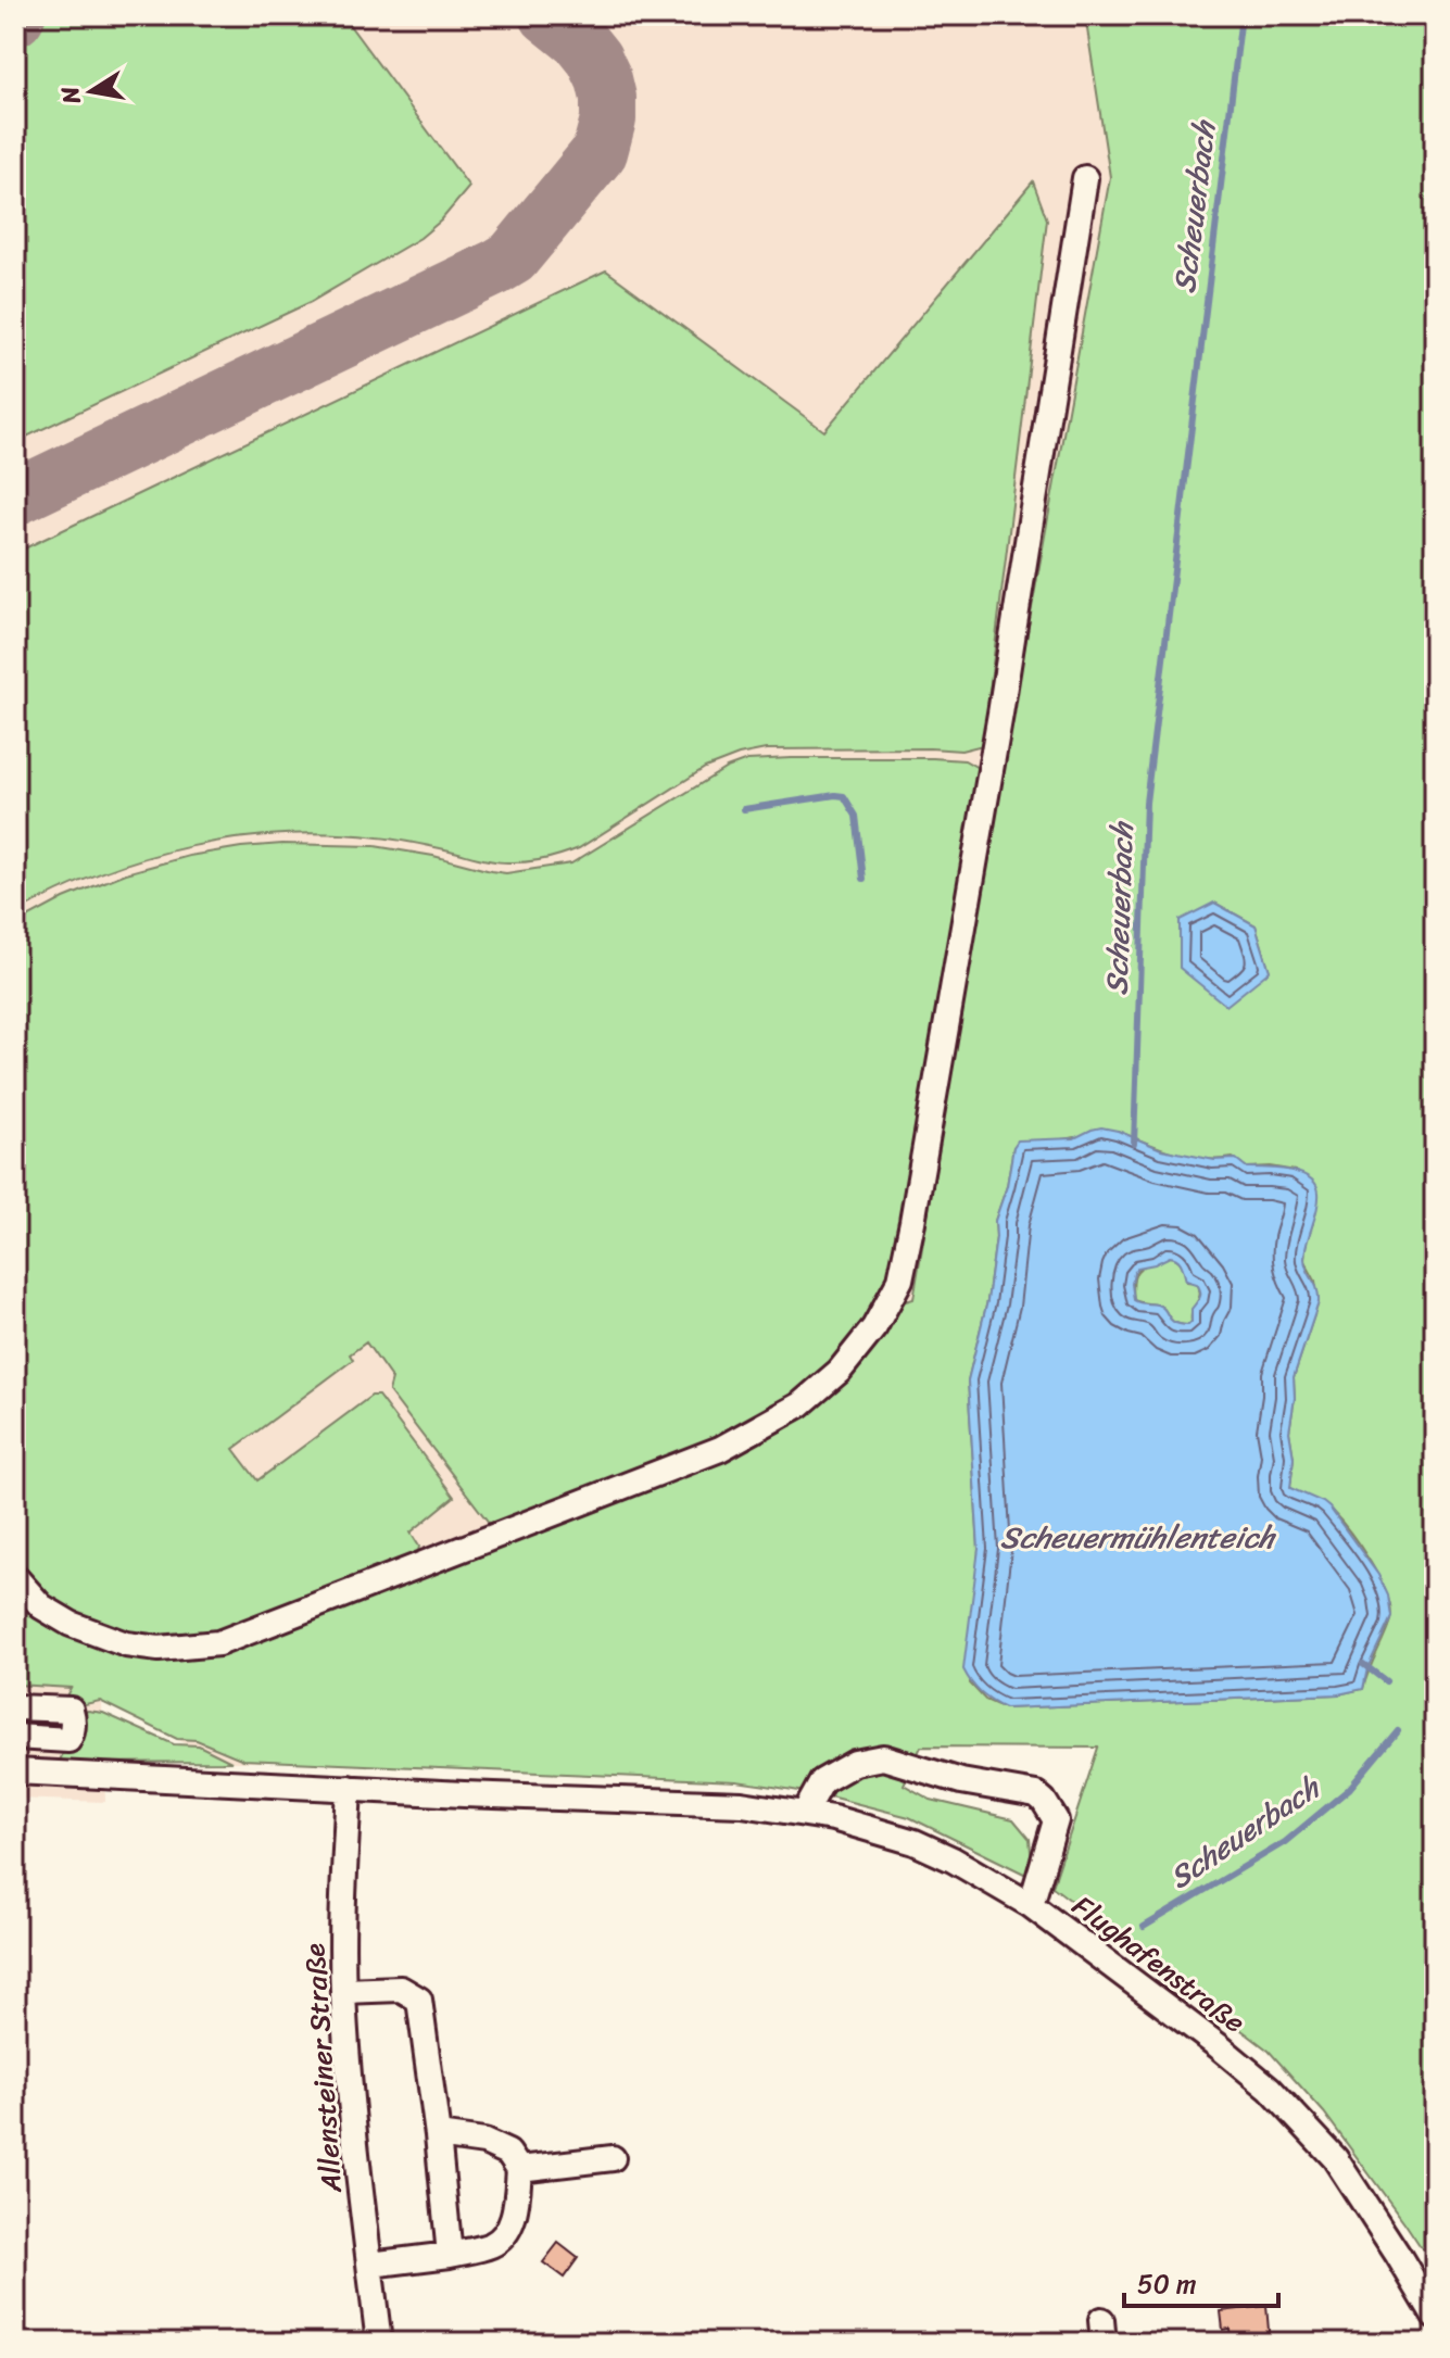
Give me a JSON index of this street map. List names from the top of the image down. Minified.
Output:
{"streets":{"street":["Flughafenstraße","Allensteiner Straße"]},"crossings":[["Flughafenstraße","Allensteiner Straße"]],"water":["Scheuerbach","Scheuermühlenteich"],"scale_bar":"50 m","north":"left"}
